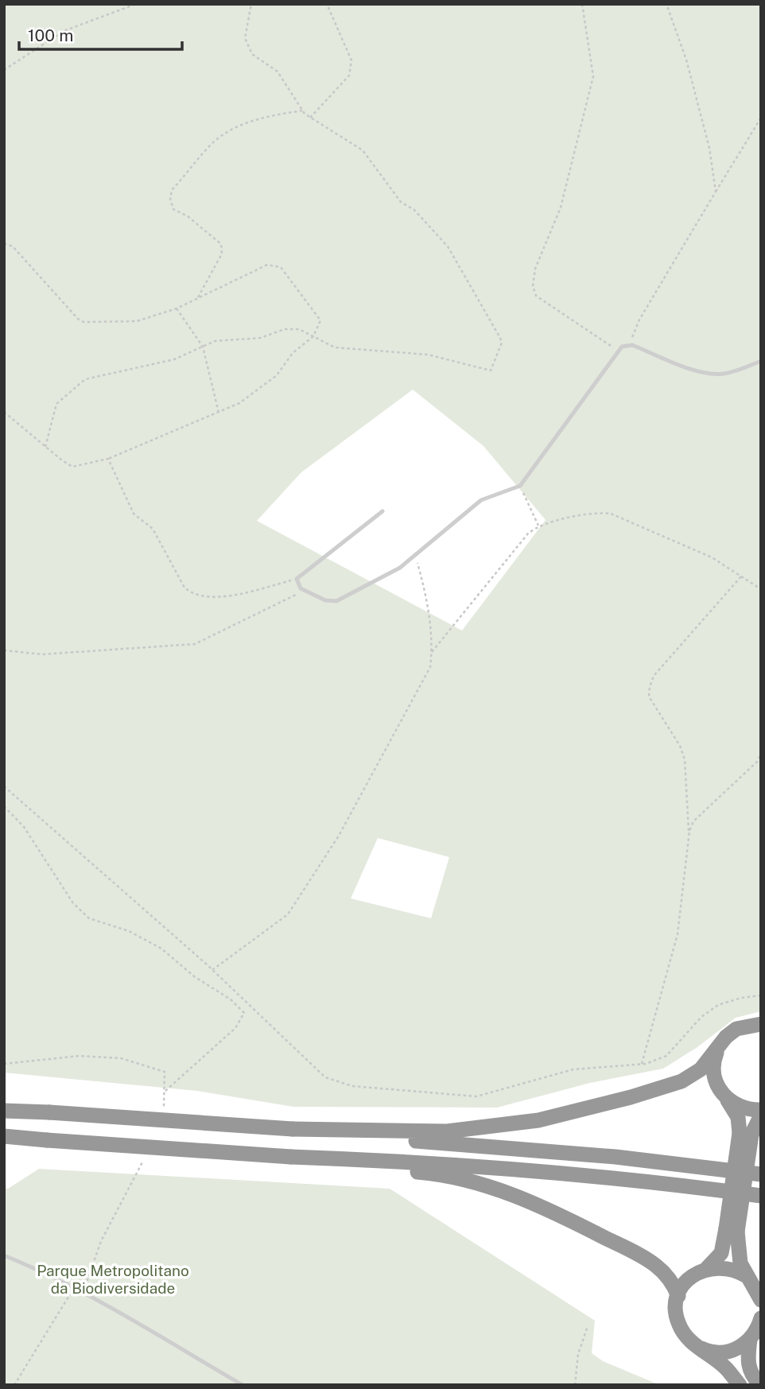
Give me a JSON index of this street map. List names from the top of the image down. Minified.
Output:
{"parks":["Parque Metropolitano da Biodiversidade"],"scale_bar":"100 m"}
